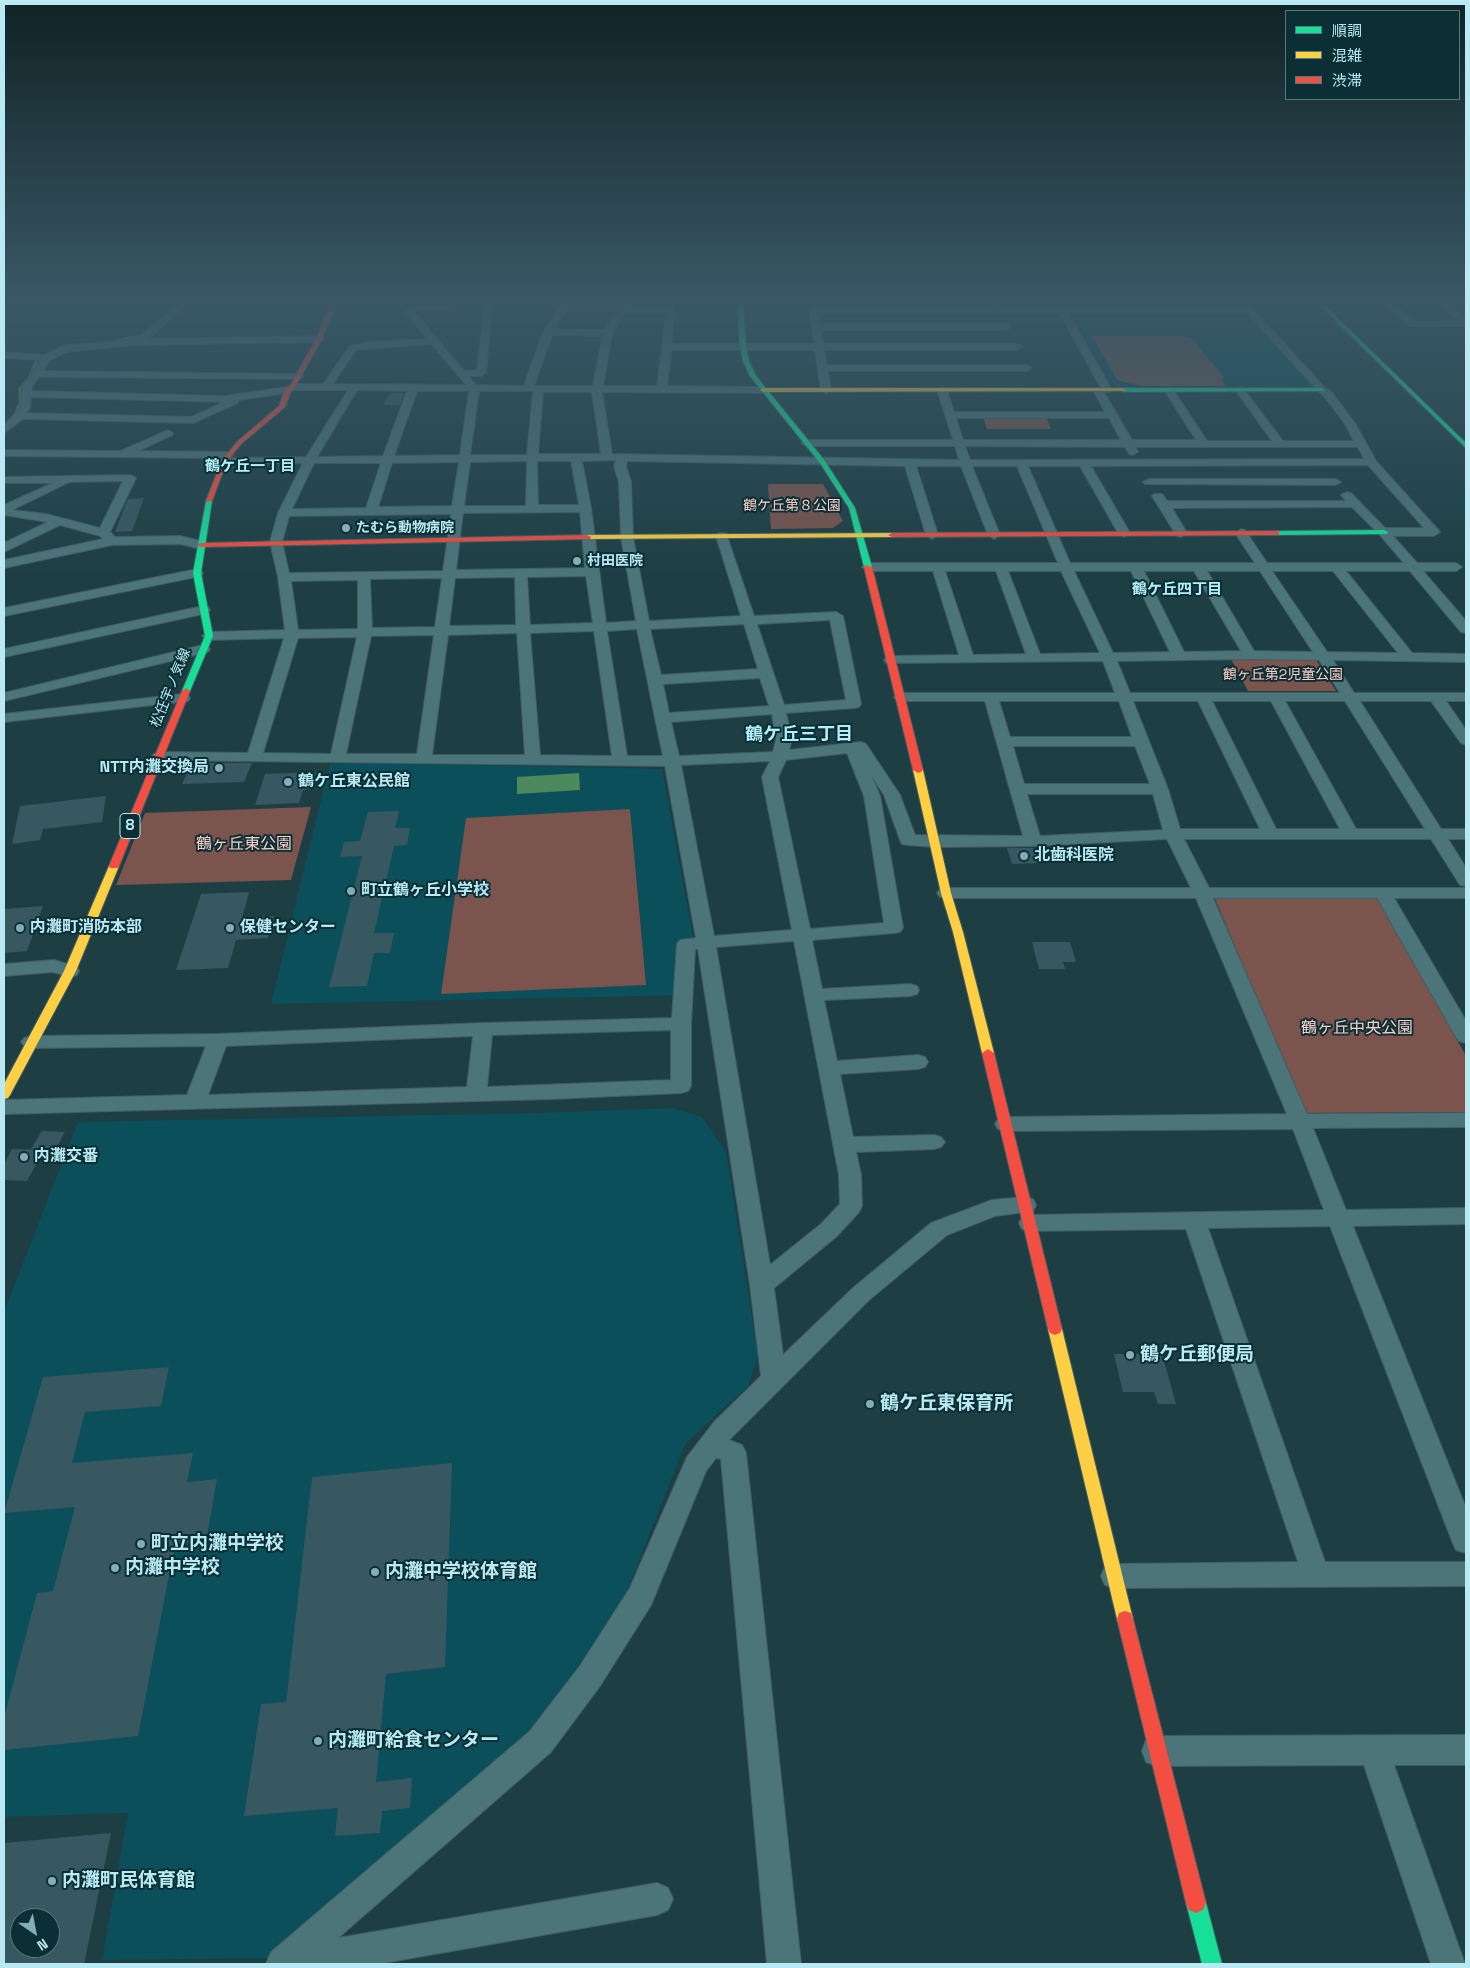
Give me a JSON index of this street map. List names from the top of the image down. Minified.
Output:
{"streets":{"main road":["松任宇ノ気線","8"]},"districts":["鶴ケ丘一丁目","鶴ケ丘四丁目","鶴ケ丘三丁目"],"parks":["鶴ケ丘第８公園","鶴ヶ丘第2児童公園","鶴ヶ丘東公園","鶴ヶ丘中央公園"],"places":["たむら動物病院","村田医院","NTT内灘交換局","鶴ケ丘東公民館","北歯科医院","町立鶴ヶ丘小学校","内灘町消防本部","保健センター","内灘交番","鶴ケ丘郵便局","鶴ケ丘東保育所","町立内灘中学校","内灘中学校","内灘中学校体育館","内灘町給食センター","内灘町民体育館"],"legend":["順調","混雑","渋滞"],"north":"bottom right"}
